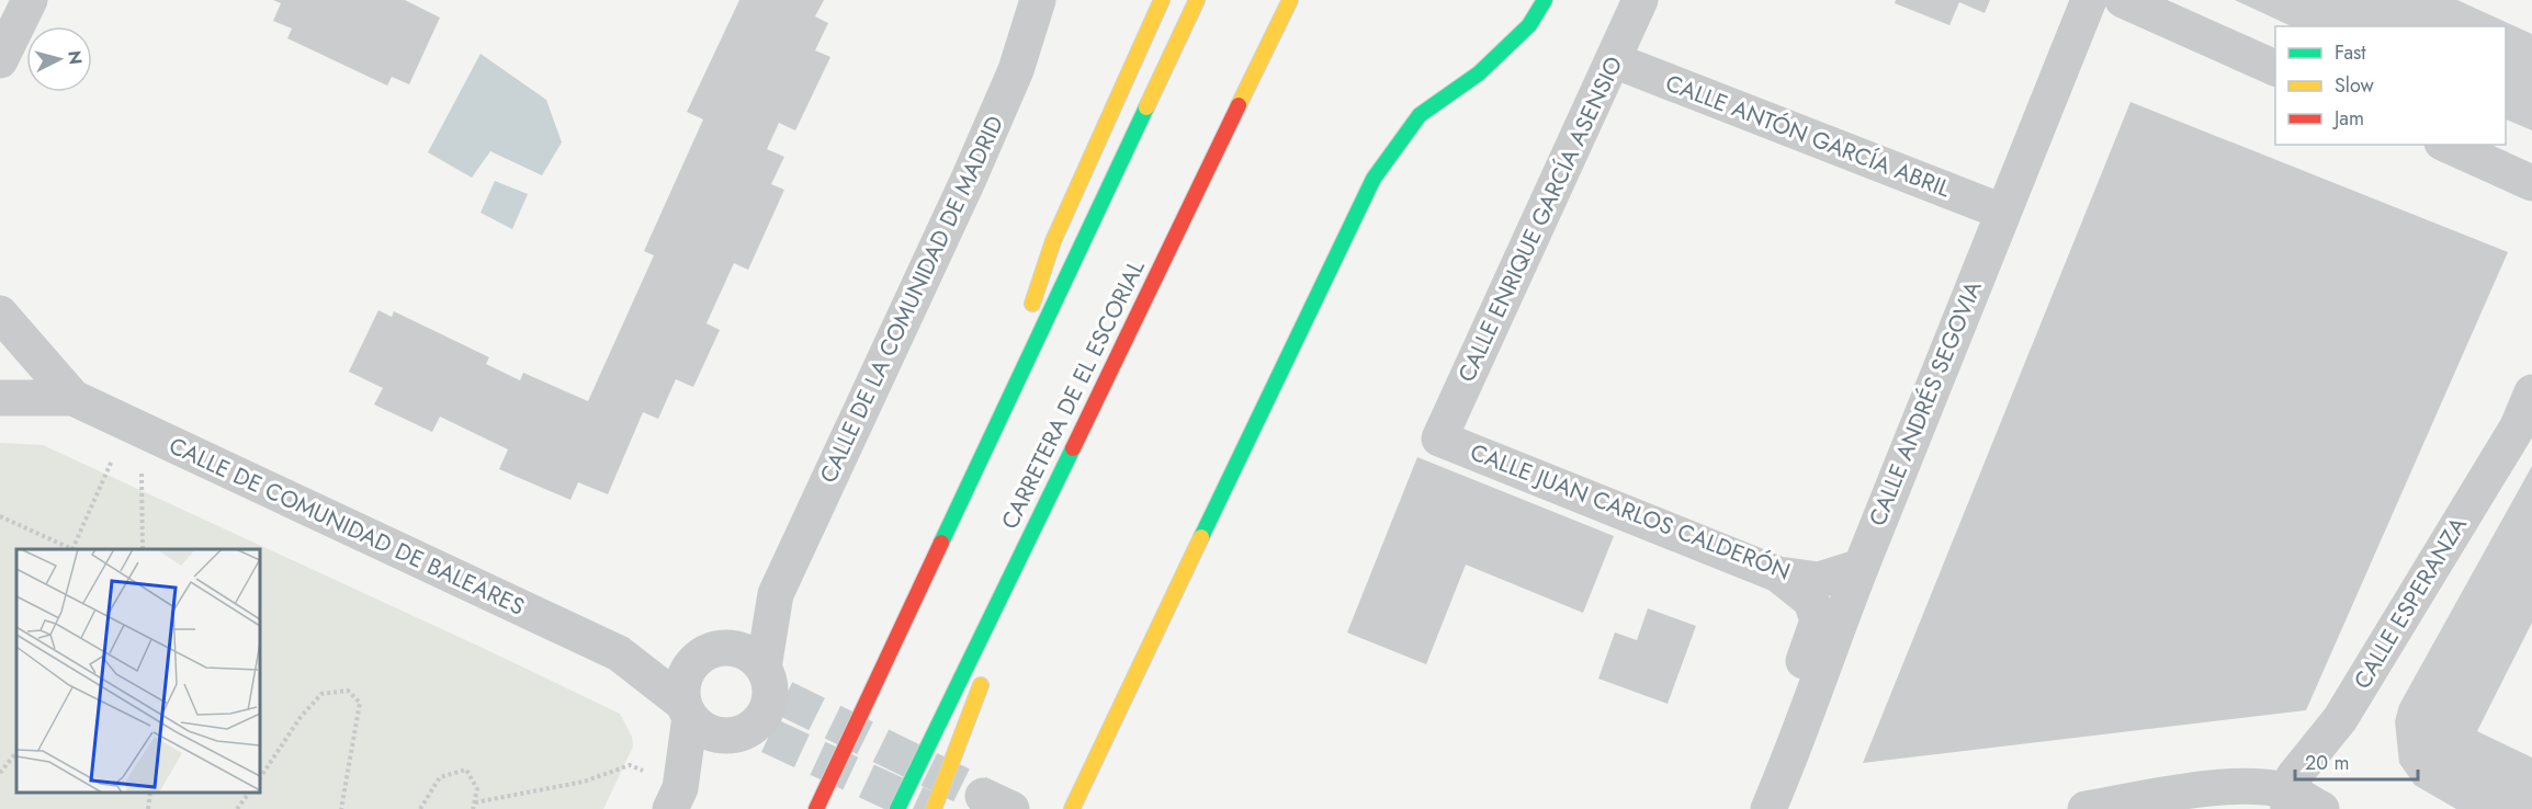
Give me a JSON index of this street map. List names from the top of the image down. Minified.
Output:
{"streets":{"highway":["CARRETERA DE EL ESCORIAL"],"street":["CALLE ANTÓN GARCÍA ABRIL","CALLE ENRIQUE GARCÍA ASENSIO","CALLE DE LA COMUNIDAD DE MADRID","CALLE ANDRÉS SEGOVIA","CALLE JUAN CARLOS CALDERÓN","CALLE DE COMUNIDAD DE BALEARES","CALLE ESPERANZA"]},"crossings":[["CALLE ANTÓN GARCÍA ABRIL","CALLE ENRIQUE GARCÍA ASENSIO"],["CALLE ANTÓN GARCÍA ABRIL","CALLE ANDRÉS SEGOVIA"],["CALLE ENRIQUE GARCÍA ASENSIO","CALLE JUAN CARLOS CALDERÓN"],["CALLE DE LA COMUNIDAD DE MADRID","CALLE DE COMUNIDAD DE BALEARES"],["CALLE ANDRÉS SEGOVIA","CALLE JUAN CARLOS CALDERÓN"]],"legend":["Fast","Slow","Jam"],"scale_bar":"20 m","north":"right"}
